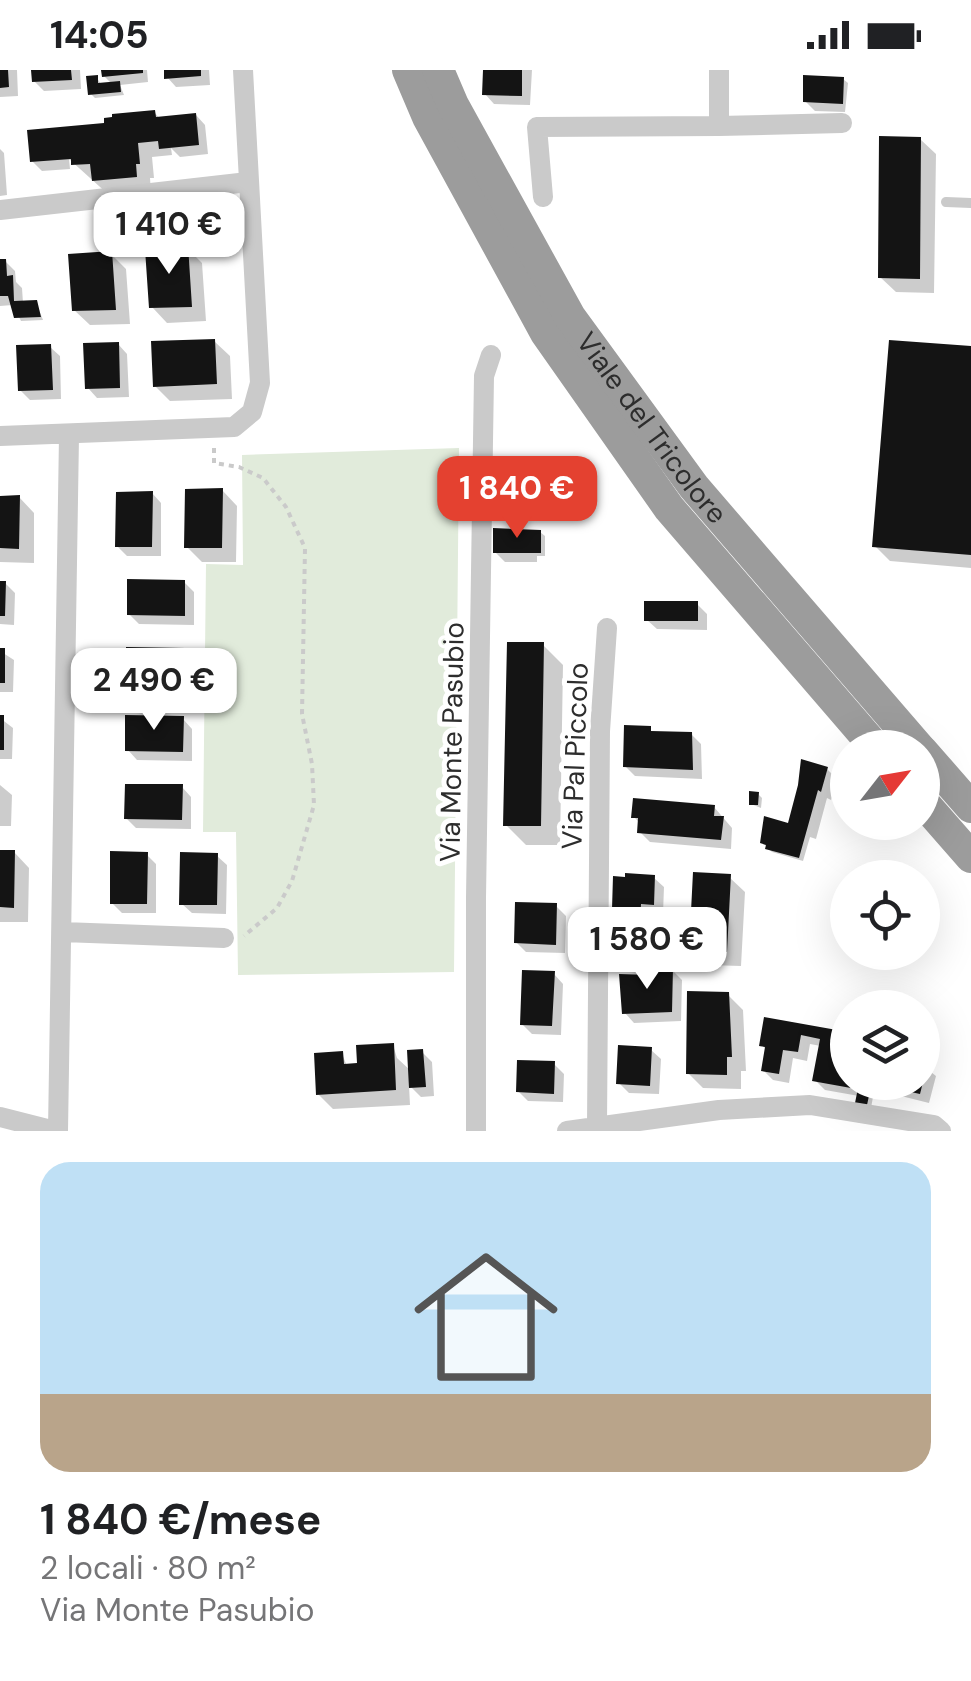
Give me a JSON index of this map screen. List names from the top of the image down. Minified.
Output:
{"streets":{"highway":["Viale del Tricolore"],"street":["Via Monte Pasubio","Via Pal Piccolo"]},"north":"top right","page":{"status":"14:05","price":["1 410 €","1 840 €","2 490 €","1 580 €"],"list":[{"name":"1 840 €/mese","note":"2 locali · 80 m² · Via Monte Pasubio"}]}}
